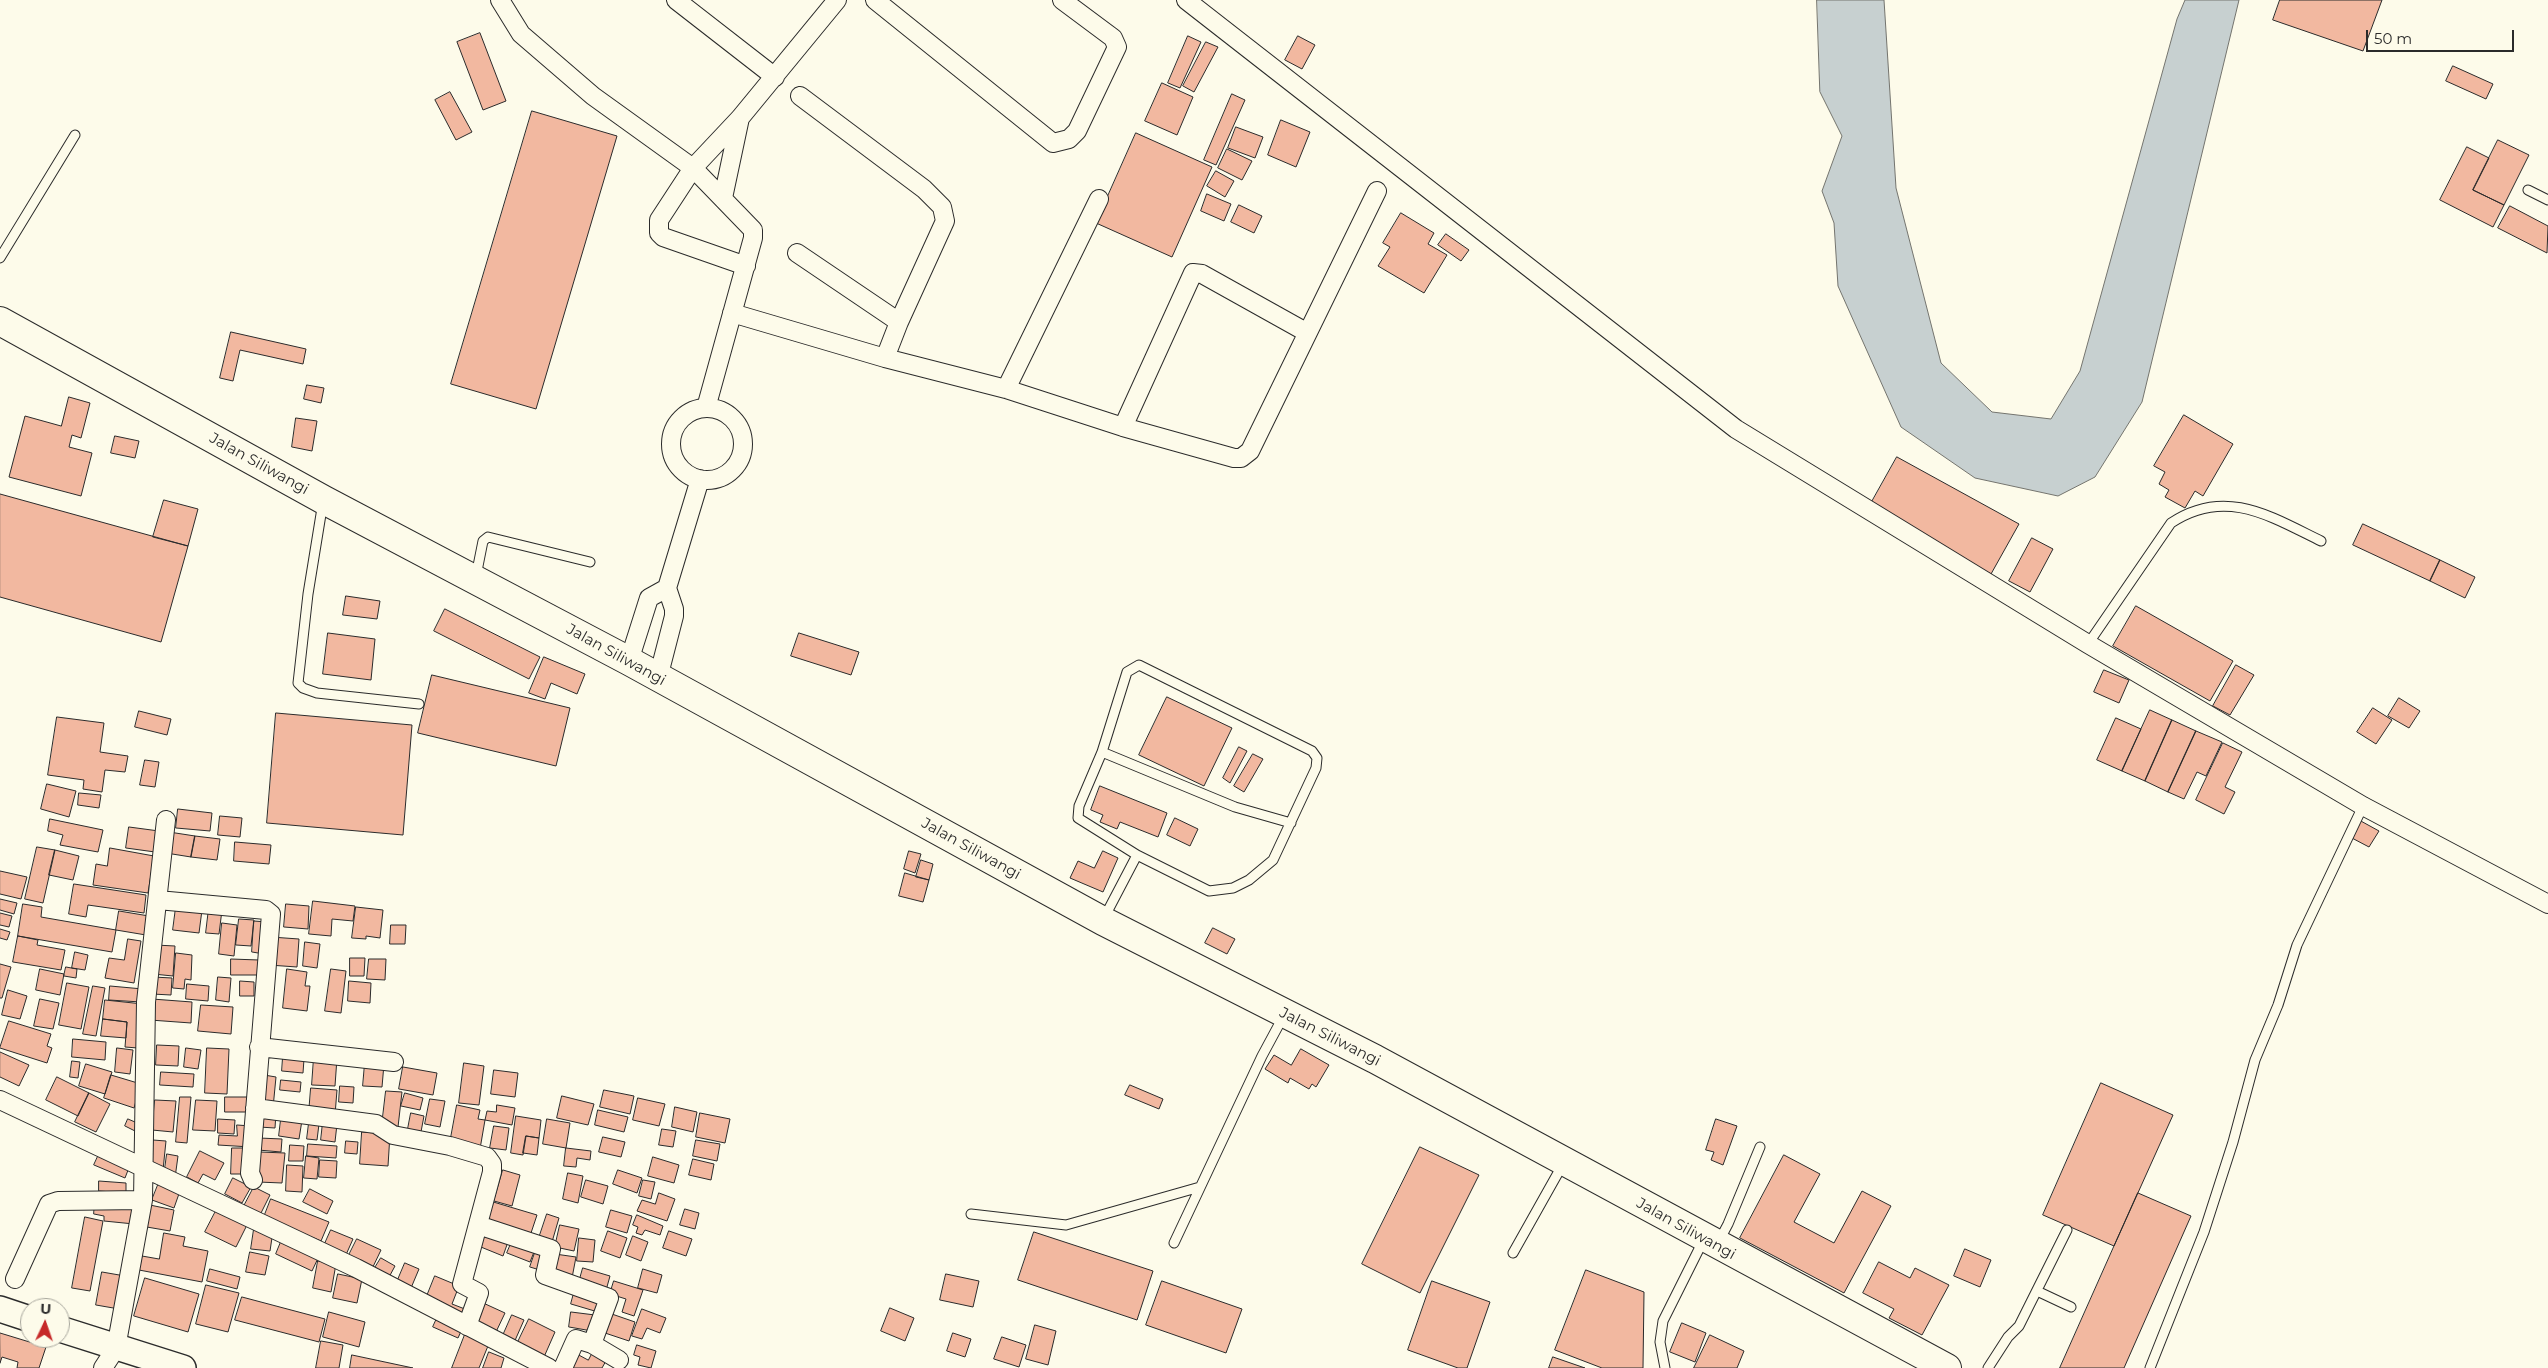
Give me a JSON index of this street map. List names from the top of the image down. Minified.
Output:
{"streets":{"main road":["Jalan Siliwangi"]},"scale_bar":"50 m","north":"top"}
